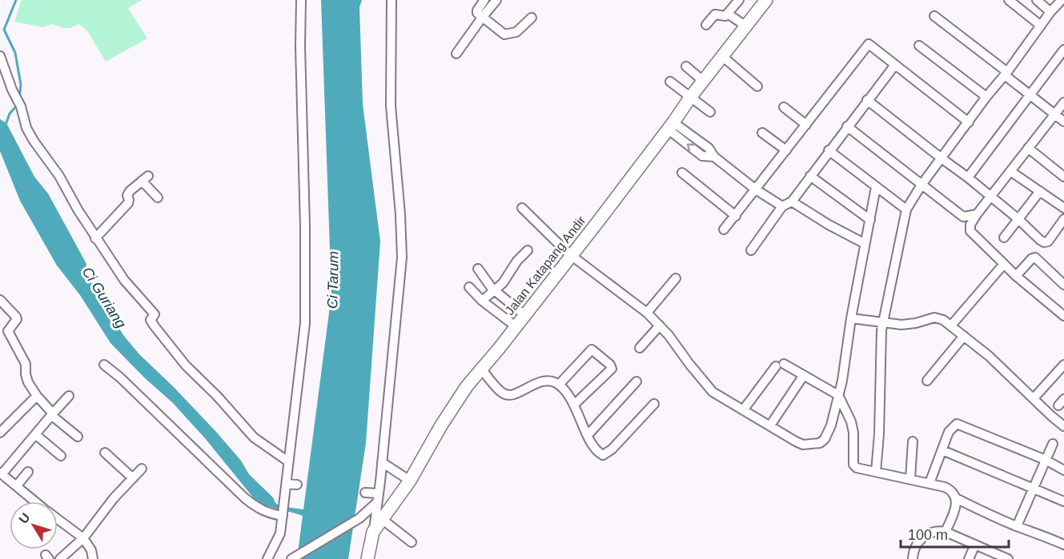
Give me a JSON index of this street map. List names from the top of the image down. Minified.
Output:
{"streets":{"street":["Jalan Katapang Andir"]},"water":["Ci Tarum","Ci Guriang"],"scale_bar":"100 m","north":"top left"}
